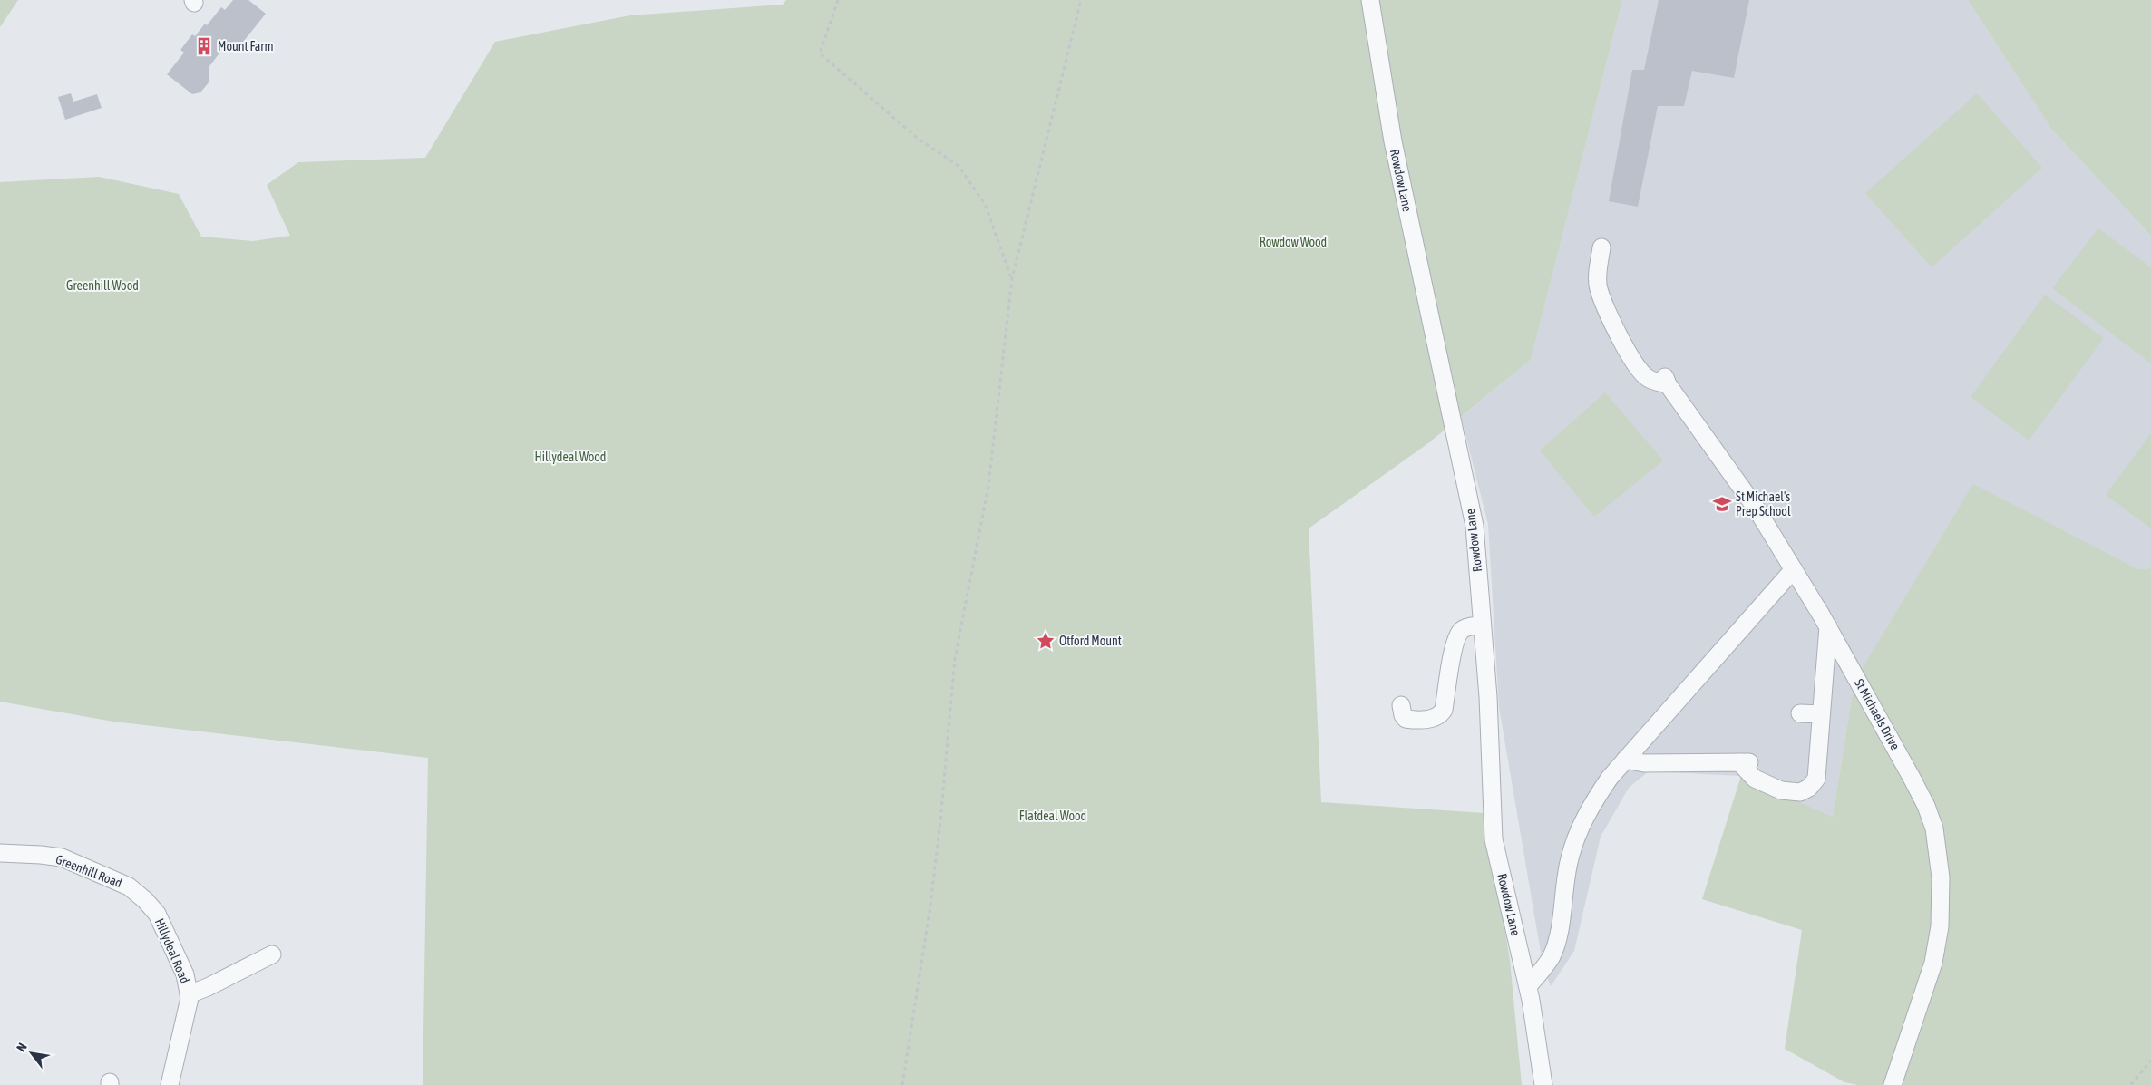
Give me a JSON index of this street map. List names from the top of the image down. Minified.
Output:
{"streets":{"street":["Rowdow Lane","St Michaels Drive","Greenhill Road","Hillydeal Road"]},"crossings":[["Greenhill Road","Hillydeal Road"]],"parks":["Rowdow Wood","Greenhill Wood","Hillydeal Wood","Flatdeal Wood"],"places":{"building":["Mount Farm"],"school or university":["St Michael's Prep School"],"place":["Otford Mount"]},"north":"top left"}
